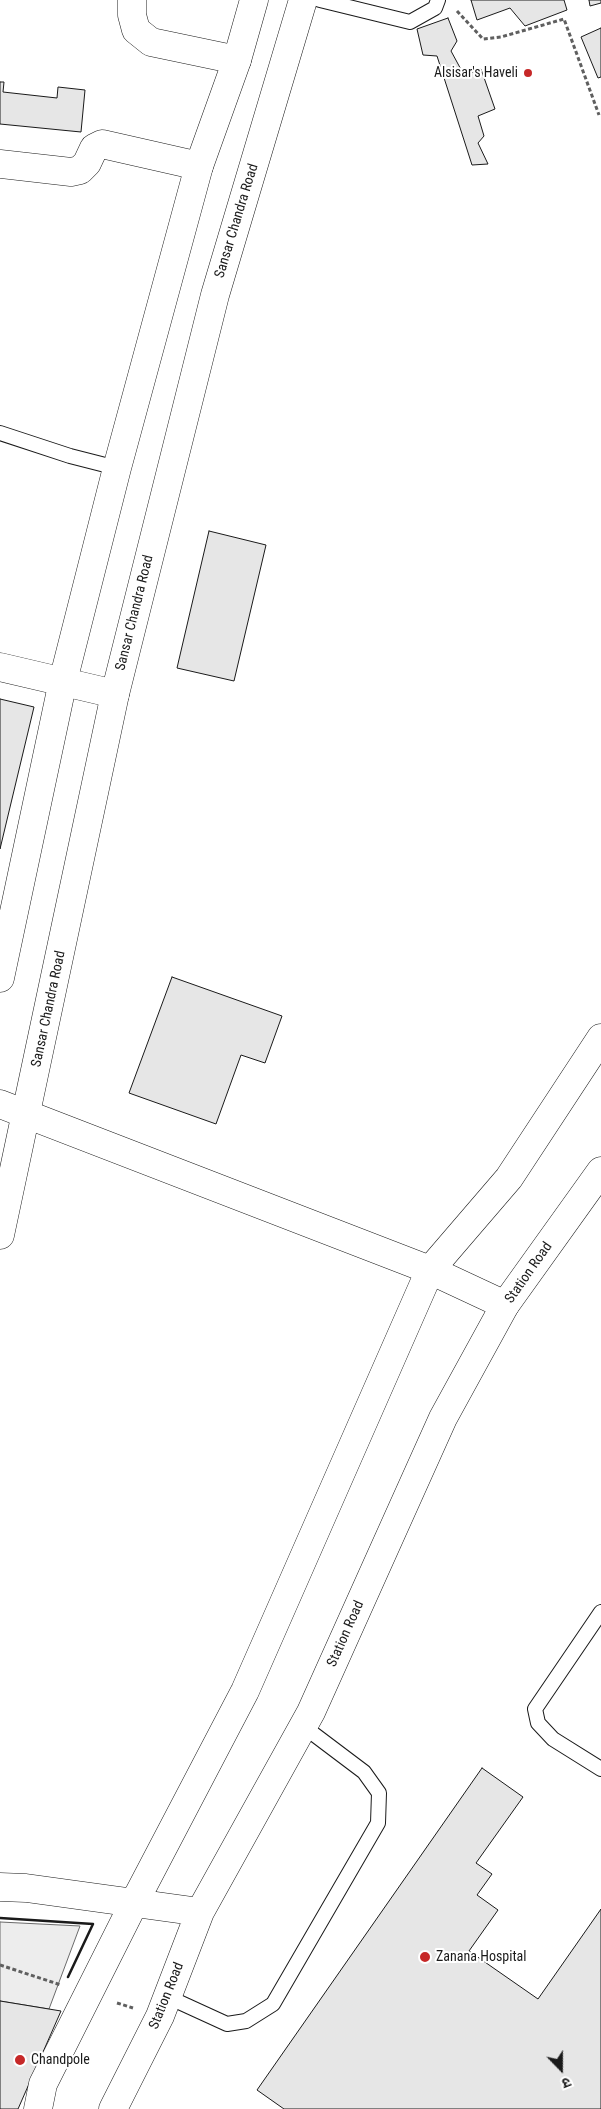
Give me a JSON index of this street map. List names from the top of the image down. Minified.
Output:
{"streets":{"street":["Sansar Chandra Road","Station Road"]},"places":["Alsisar's Haveli","Zanana Hospital","Chandpole"],"north":"bottom"}
